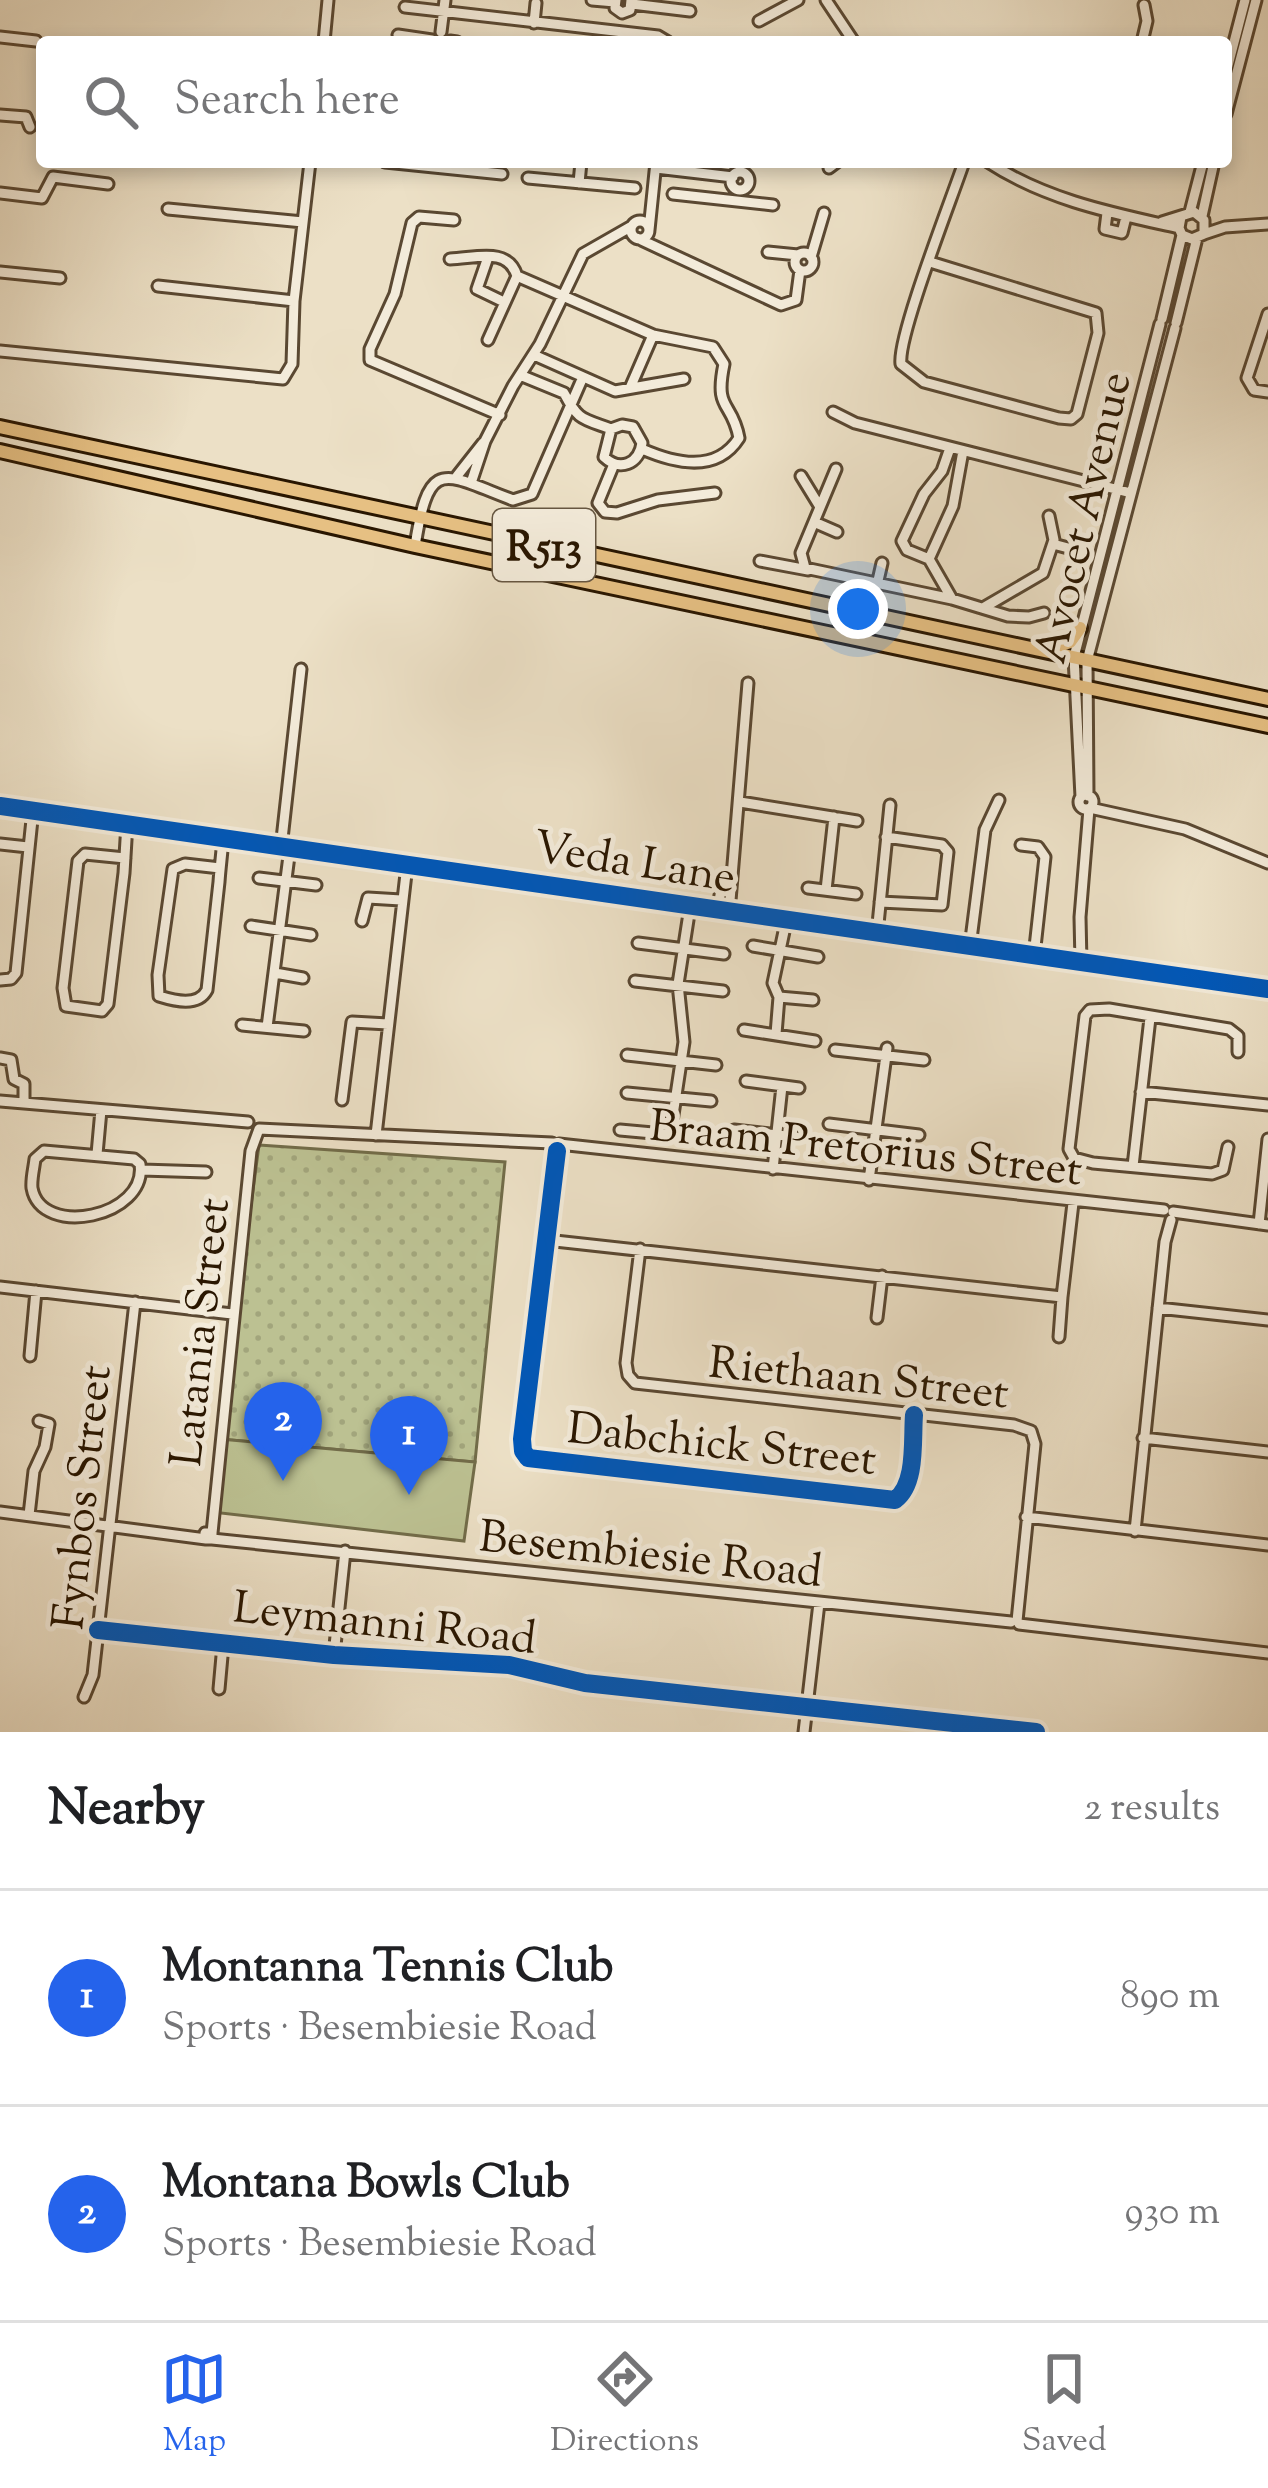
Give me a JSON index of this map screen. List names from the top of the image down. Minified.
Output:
{"streets":{"main road":["R513"],"street":["Avocet Avenue","Veda Lane","Braam Pretorius Street","Latania Street","Riethaan Street","Dabchick Street","Fynbos Street","Besembiesie Road","Leymanni Road"]},"crossings":[["Avocet Avenue","R513"],["Avocet Avenue","Veda Lane"],["Braam Pretorius Street","Latania Street"],["Braam Pretorius Street","Dabchick Street"],["Latania Street","Besembiesie Road"],["Riethaan Street","Dabchick Street"],["Riethaan Street","Besembiesie Road"],["Fynbos Street","Besembiesie Road"],["Fynbos Street","Leymanni Road"]],"page":{"search":"Search here","pins":["2","1"],"heading":["Nearby","2 results"],"list":[{"mark":"1","name":"Montanna Tennis Club","note":"Sports · Besembiesie Road","value":"890 m"},{"mark":"2","name":"Montana Bowls Club","note":"Sports · Besembiesie Road","value":"930 m"}],"nav":["Map","Directions","Saved"]}}
